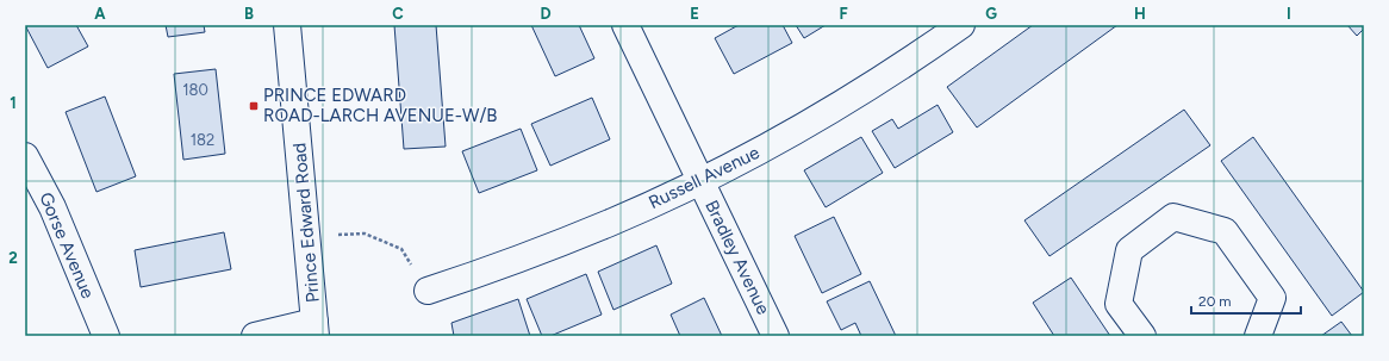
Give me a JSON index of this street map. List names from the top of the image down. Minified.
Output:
{"streets":{"street":["Russell Avenue","Prince Edward Road","Gorse Avenue","Bradley Avenue"]},"crossings":[["Russell Avenue","Bradley Avenue"]],"places":{"transit":["PRINCE EDWARD ROAD-LARCH AVENUE-W/B"]},"house_numbers":["180","182"],"scale_bar":"20 m","grid":{"columns":["A","B","C","D","E","F","G","H","I"],"rows":["1","2"]}}
